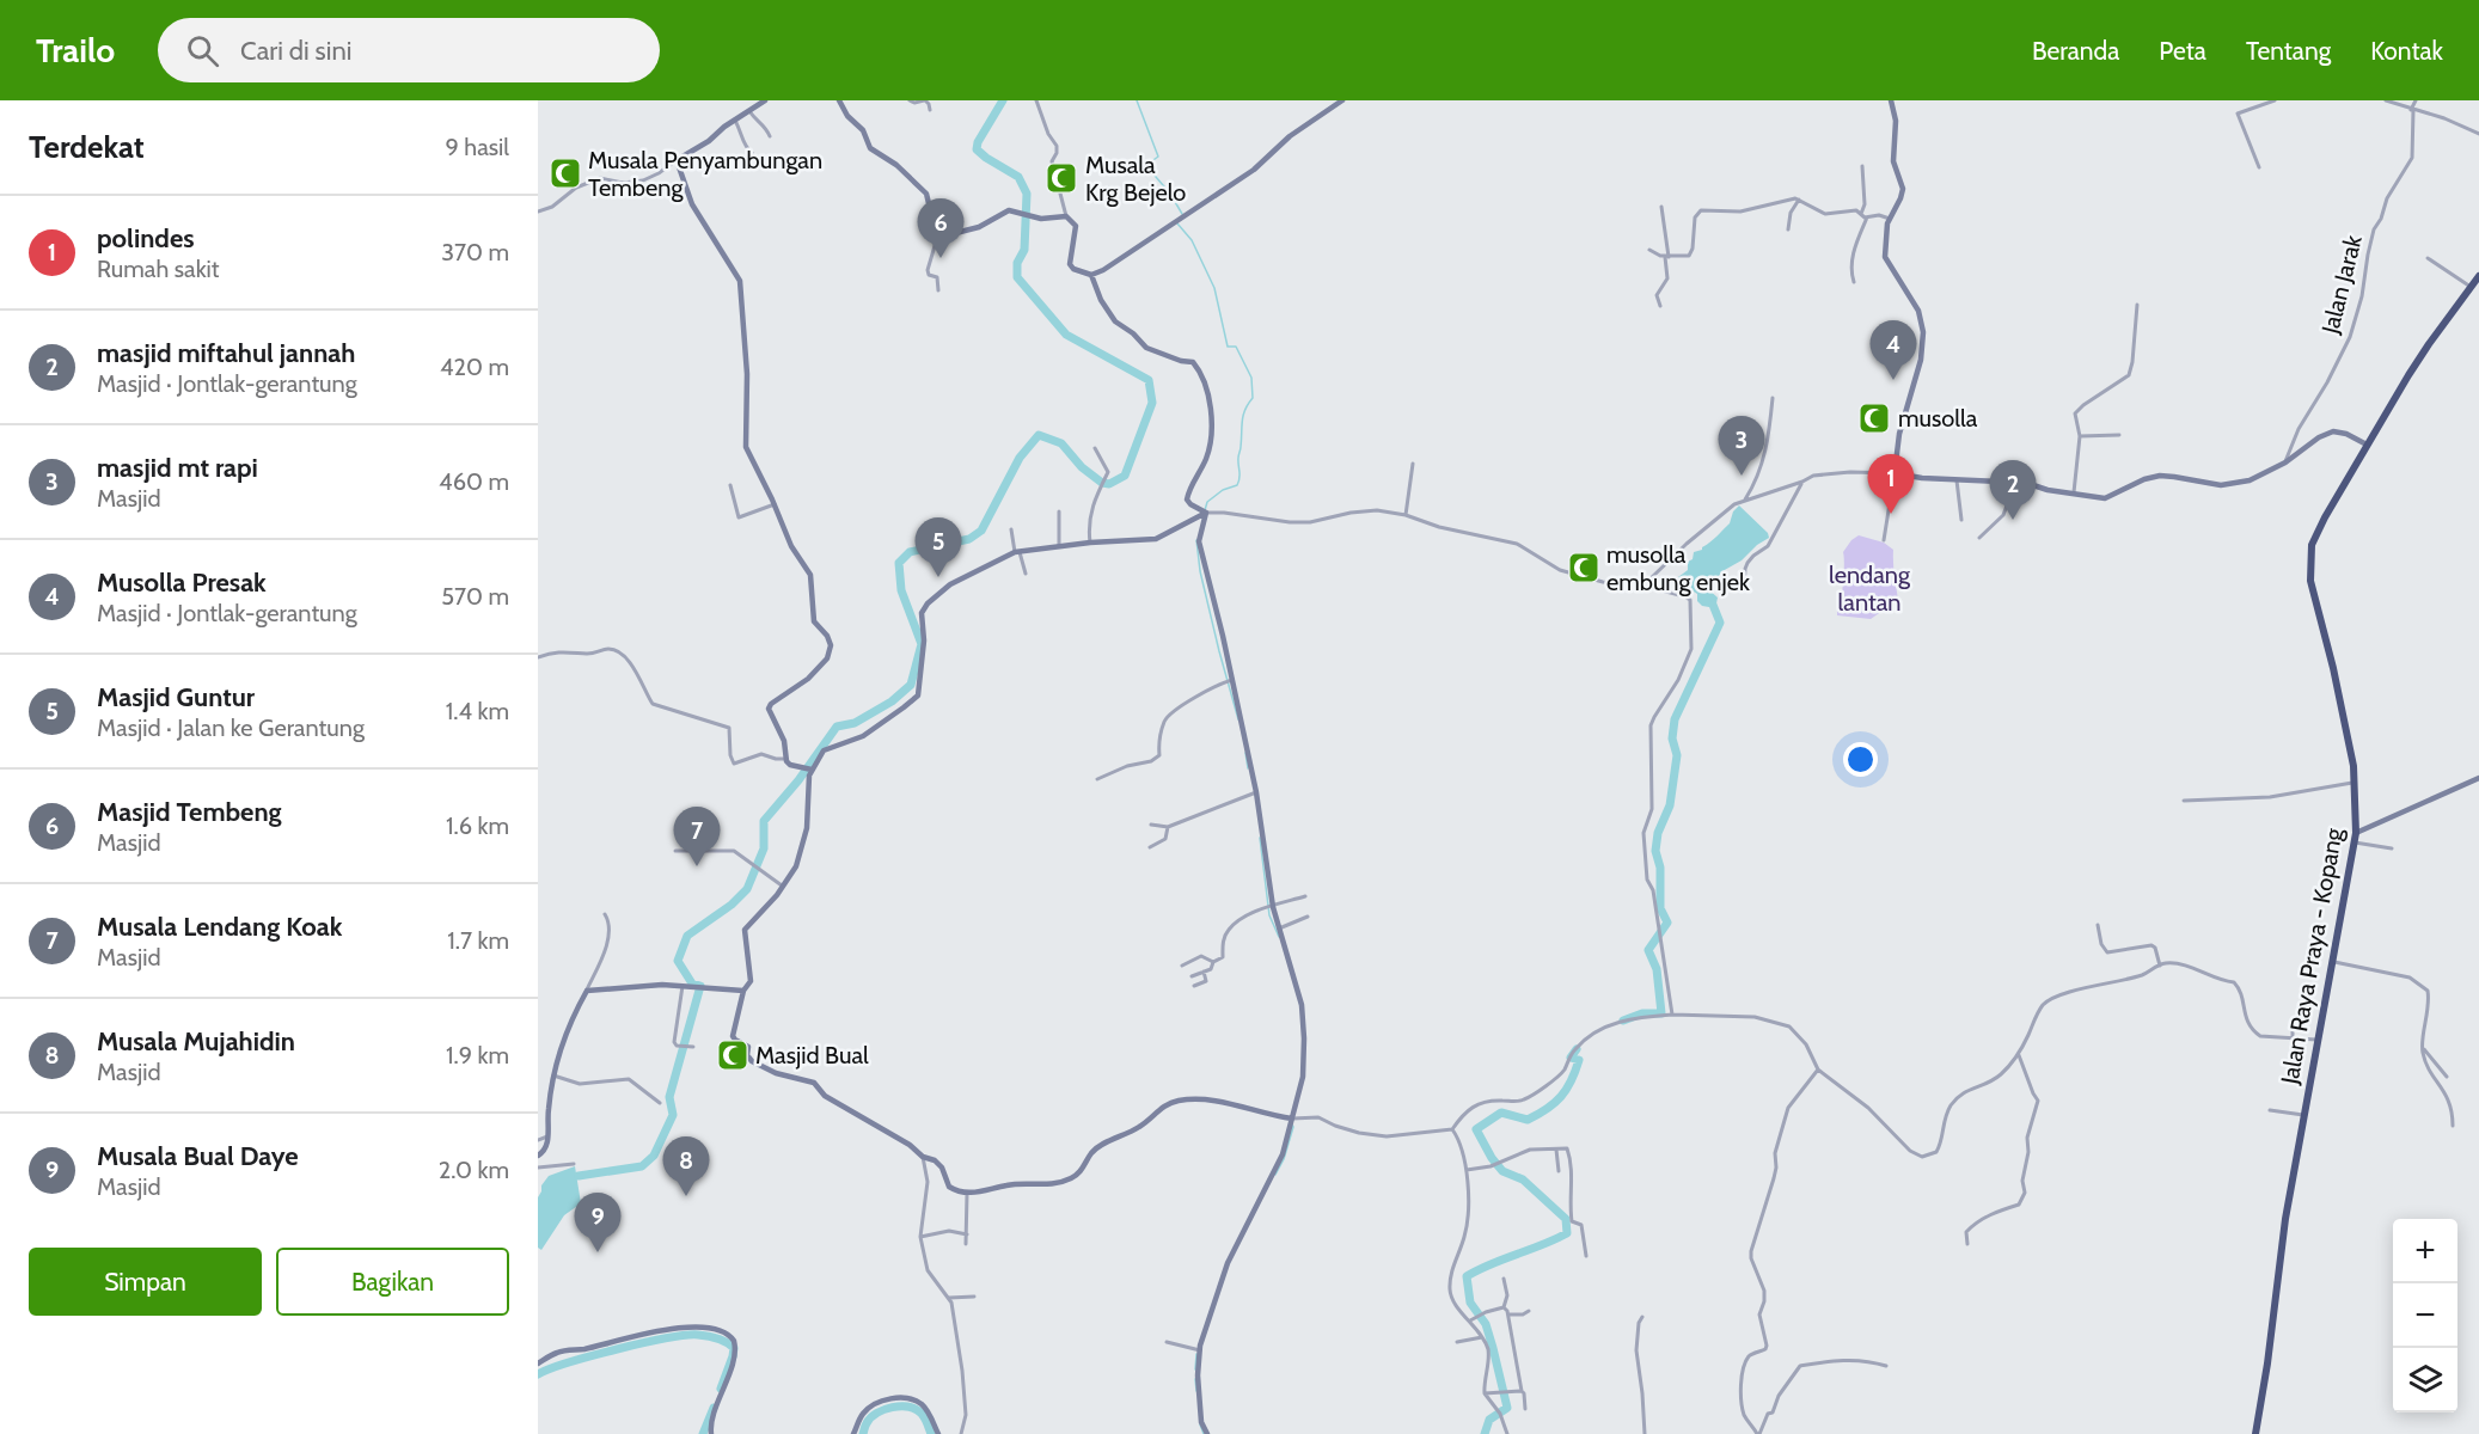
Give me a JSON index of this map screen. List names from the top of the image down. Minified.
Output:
{"streets":{"highway":["Jalan Raya Praya - Kopang"],"street":["Jalan Jarak"]},"parks":["lendang lantan"],"places":{"mosque":["Musala Penyambungan Tembeng","Musala Krg Bejelo","musolla","musolla embung enjek","Masjid Bual"]},"page":{"header":"Trailo","search":"Cari di sini","nav":["Beranda","Peta","Tentang","Kontak"],"heading":["Terdekat","9 hasil"],"list":[{"mark":"1","name":"polindes","note":"Rumah sakit","value":"370 m"},{"mark":"2","name":"masjid miftahul jannah","note":"Masjid · Jontlak-gerantung","value":"420 m"},{"mark":"3","name":"masjid mt rapi","note":"Masjid","value":"460 m"},{"mark":"4","name":"Musolla Presak","note":"Masjid · Jontlak-gerantung","value":"570 m"},{"mark":"5","name":"Masjid Guntur","note":"Masjid · Jalan ke Gerantung","value":"1.4 km"},{"mark":"6","name":"Masjid Tembeng","note":"Masjid","value":"1.6 km"},{"mark":"7","name":"Musala Lendang Koak","note":"Masjid","value":"1.7 km"},{"mark":"8","name":"Musala Mujahidin","note":"Masjid","value":"1.9 km"},{"mark":"9","name":"Musala Bual Daye","note":"Masjid","value":"2.0 km"}],"pins":["6","4","3","1","2","5","7","8","9"],"map_buttons":["+","−"],"buttons":["Simpan","Bagikan"]}}
